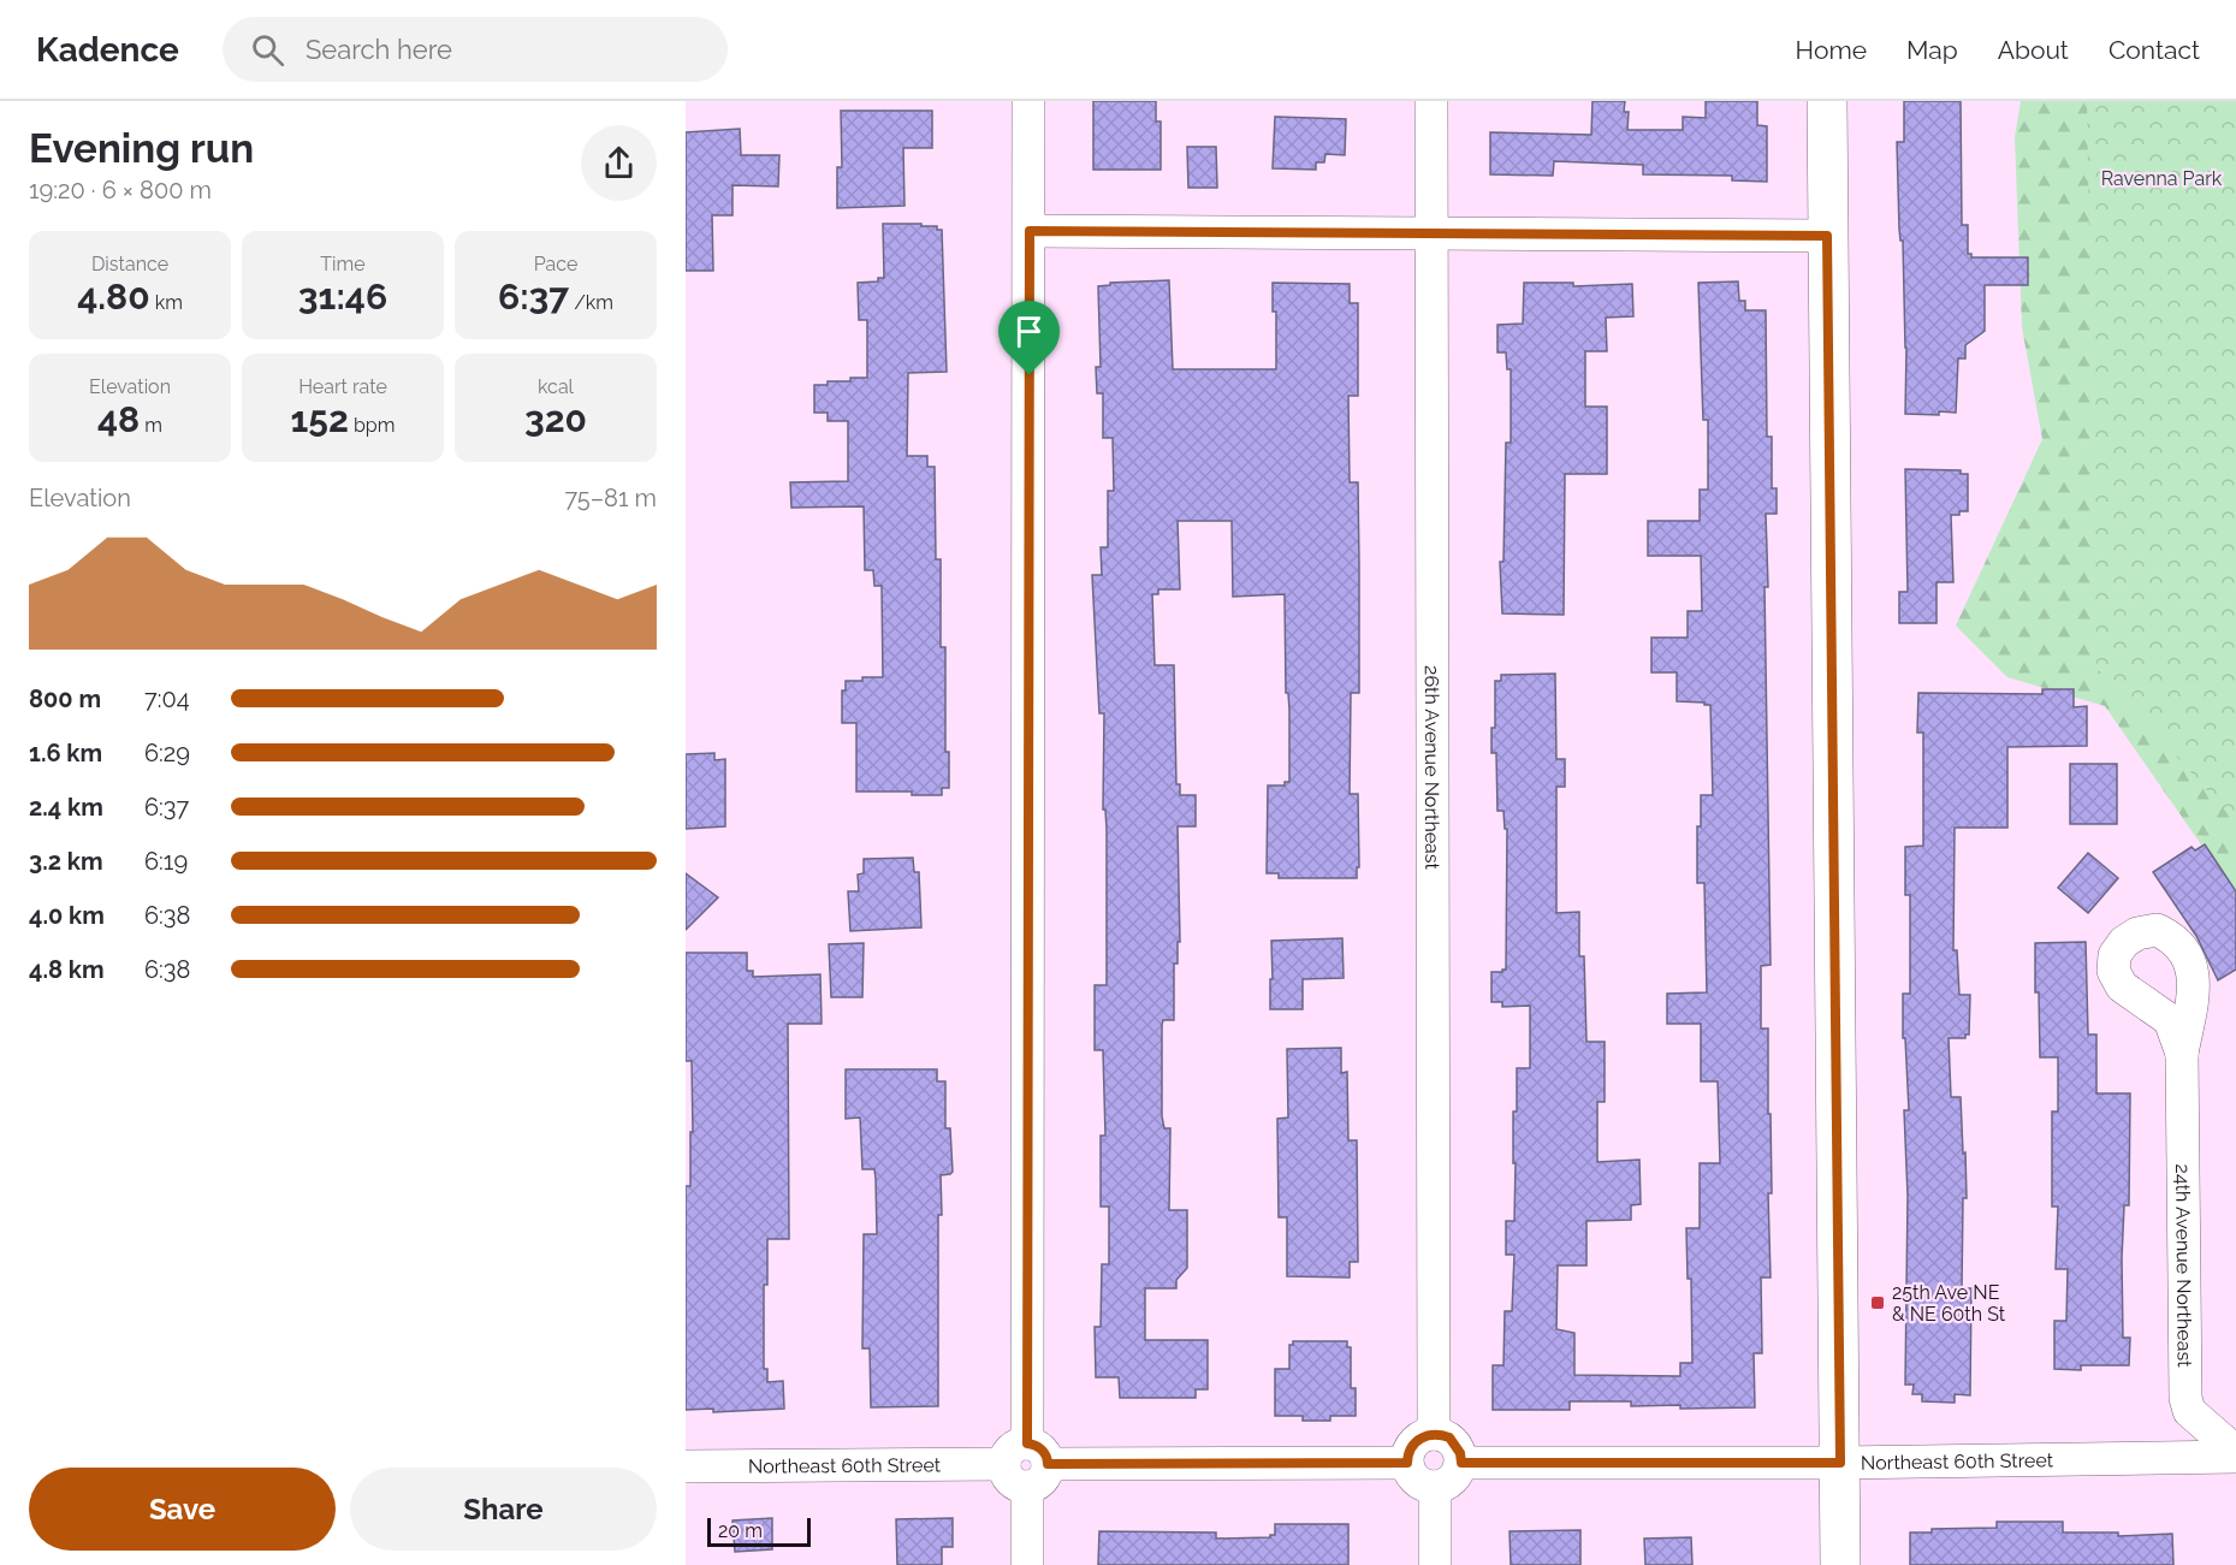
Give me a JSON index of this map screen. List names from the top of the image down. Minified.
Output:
{"streets":{"street":["26th Avenue Northeast","24th Avenue Northeast","Northeast 60th Street"]},"crossings":[["26th Avenue Northeast","Northeast 60th Street"],["24th Avenue Northeast","Northeast 60th Street"]],"parks":["Ravenna Park"],"places":{"transit":["25th Ave NE & NE 60th St"]},"scale_bar":"20 m","page":{"header":"Kadence","search":"Search here","nav":["Home","Map","About","Contact"],"heading":["Evening run","19:20 · 6 × 800 m"],"stats":[["Distance","4.80 km"],["Time","31:46"],["Pace","6:37 /km"],["Elevation","48 m"],["Heart rate","152 bpm"],["kcal","320"]],"chart":["Elevation","75–81 m"],"list":[{"name":"800 m","note":"7:04"},{"name":"1.6 km","note":"6:29"},{"name":"2.4 km","note":"6:37"},{"name":"3.2 km","note":"6:19"},{"name":"4.0 km","note":"6:38"},{"name":"4.8 km","note":"6:38"}],"buttons":["Save","Share"],"scale":"20 m"}}
